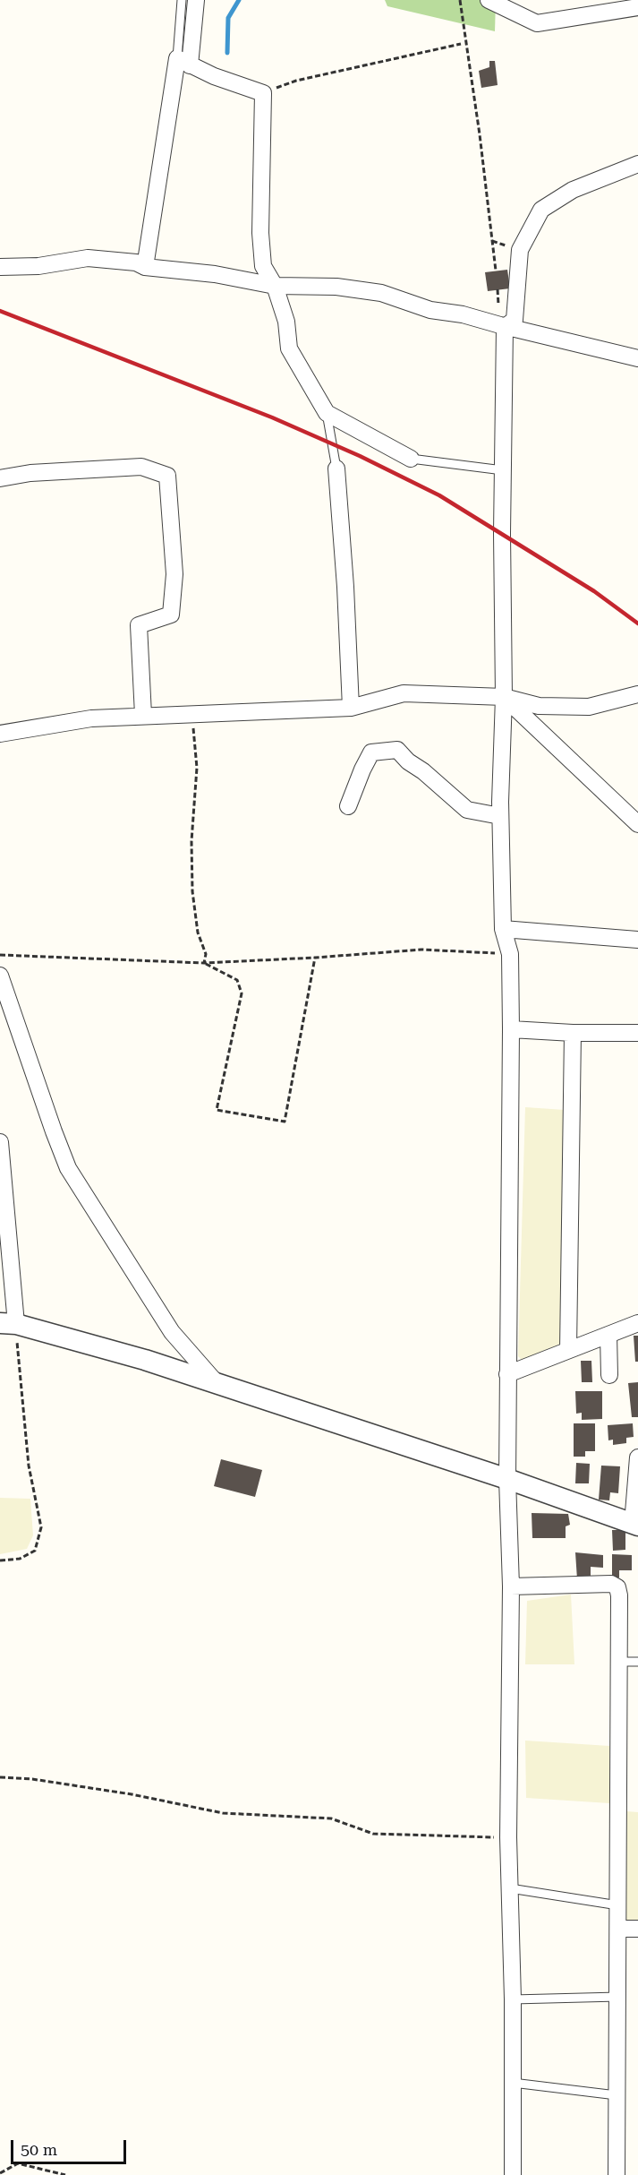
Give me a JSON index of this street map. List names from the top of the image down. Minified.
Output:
{"scale_bar":"50 m"}
